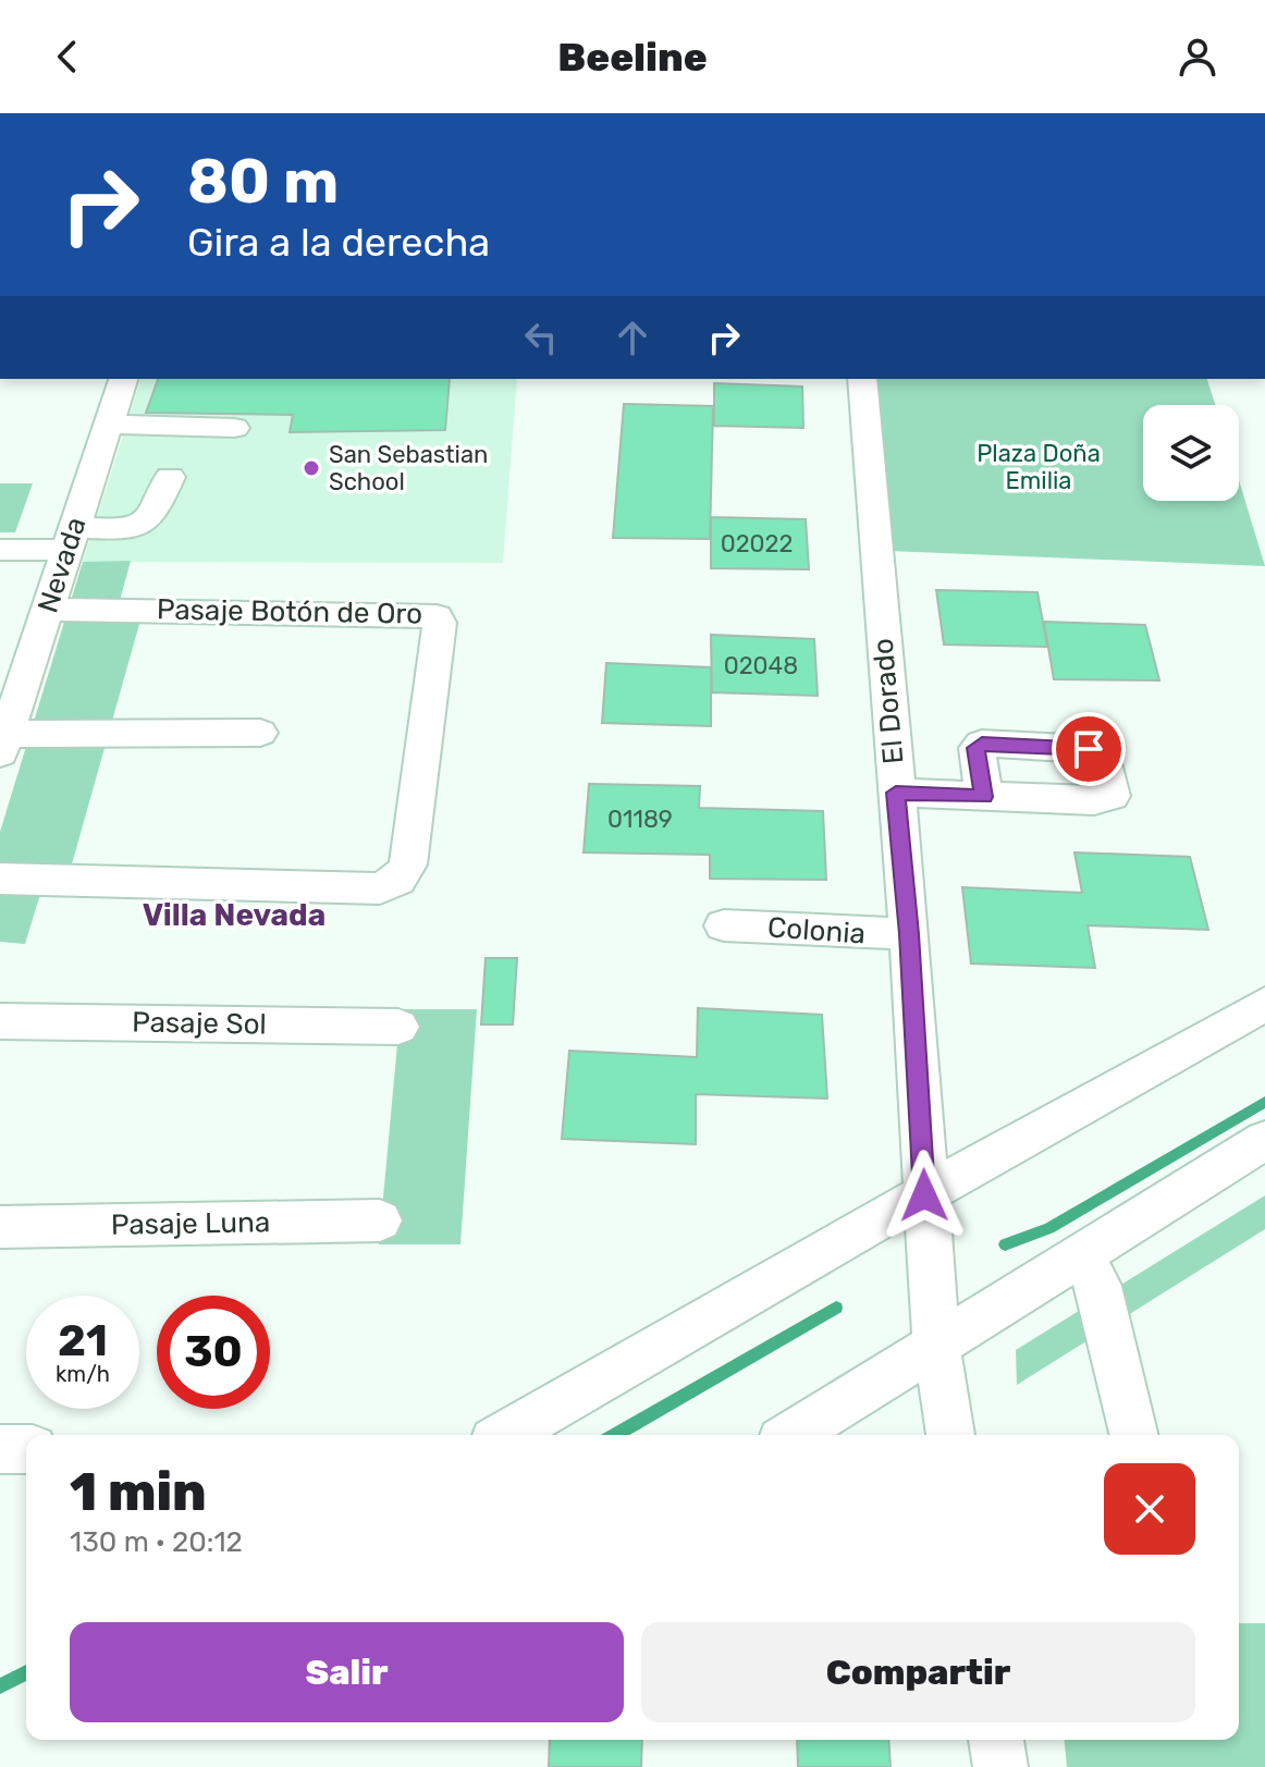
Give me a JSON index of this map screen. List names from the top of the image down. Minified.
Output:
{"streets":{"street":["Nevada","Pasaje Botón de Oro","El Dorado","Colonia","Pasaje Sol","Pasaje Luna"]},"crossings":[["Nevada","Pasaje Botón de Oro"],["El Dorado","Colonia"]],"districts":["Villa Nevada"],"parks":["Plaza Doña Emilia"],"places":["San Sebastian School"],"house_numbers":["02022","02048","01189"],"page":{"header":"Beeline","turn":["80 m","Gira a la derecha"],"speed":"21 km/h","limit":"30","heading":["1 min","130 m · 20:12"],"buttons":["Salir","Compartir"]}}
